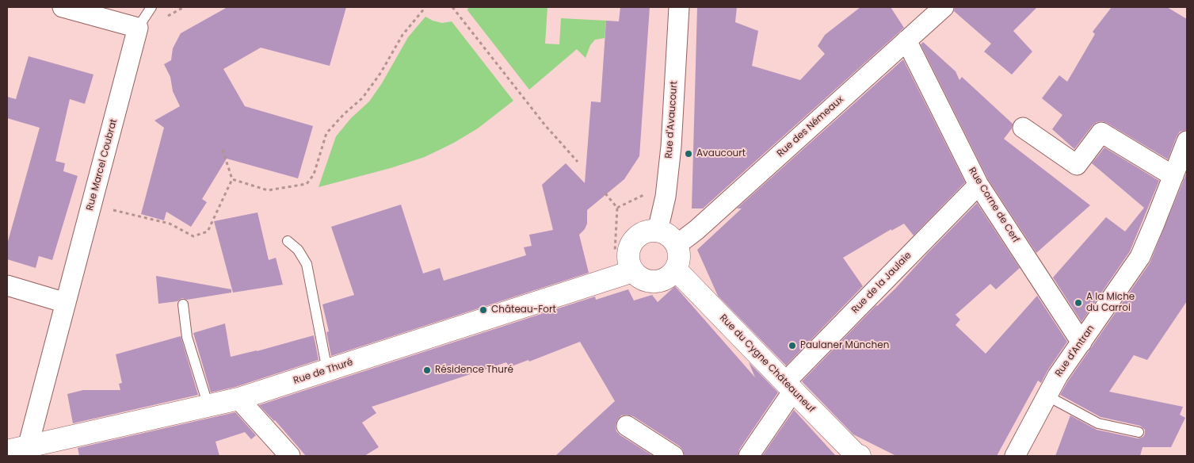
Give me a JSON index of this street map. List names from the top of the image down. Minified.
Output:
{"streets":{"main road":["Rue du Cygne Châteauneuf","Rue de Thuré"],"street":["Rue d'Avaucourt","Rue des Némeaux","Rue Marcel Coubrat","Rue Corne de Cerf","Rue de la Jaulaie","Rue d'Antran"]},"crossings":[["Rue d'Avaucourt","Rue des Némeaux"],["Rue d'Avaucourt","Rue du Cygne Châteauneuf"],["Rue d'Avaucourt","Rue de Thuré"],["Rue des Némeaux","Rue Corne de Cerf"],["Rue des Némeaux","Rue du Cygne Châteauneuf"],["Rue des Némeaux","Rue de Thuré"],["Rue Marcel Coubrat","Rue de Thuré"],["Rue Corne de Cerf","Rue de la Jaulaie"],["Rue Corne de Cerf","Rue d'Antran"],["Rue de la Jaulaie","Rue du Cygne Châteauneuf"],["Rue du Cygne Châteauneuf","Rue de Thuré"]],"places":["Avaucourt","A la Miche du Carroi","Château-Fort","Paulaner München","Résidence Thuré"]}
